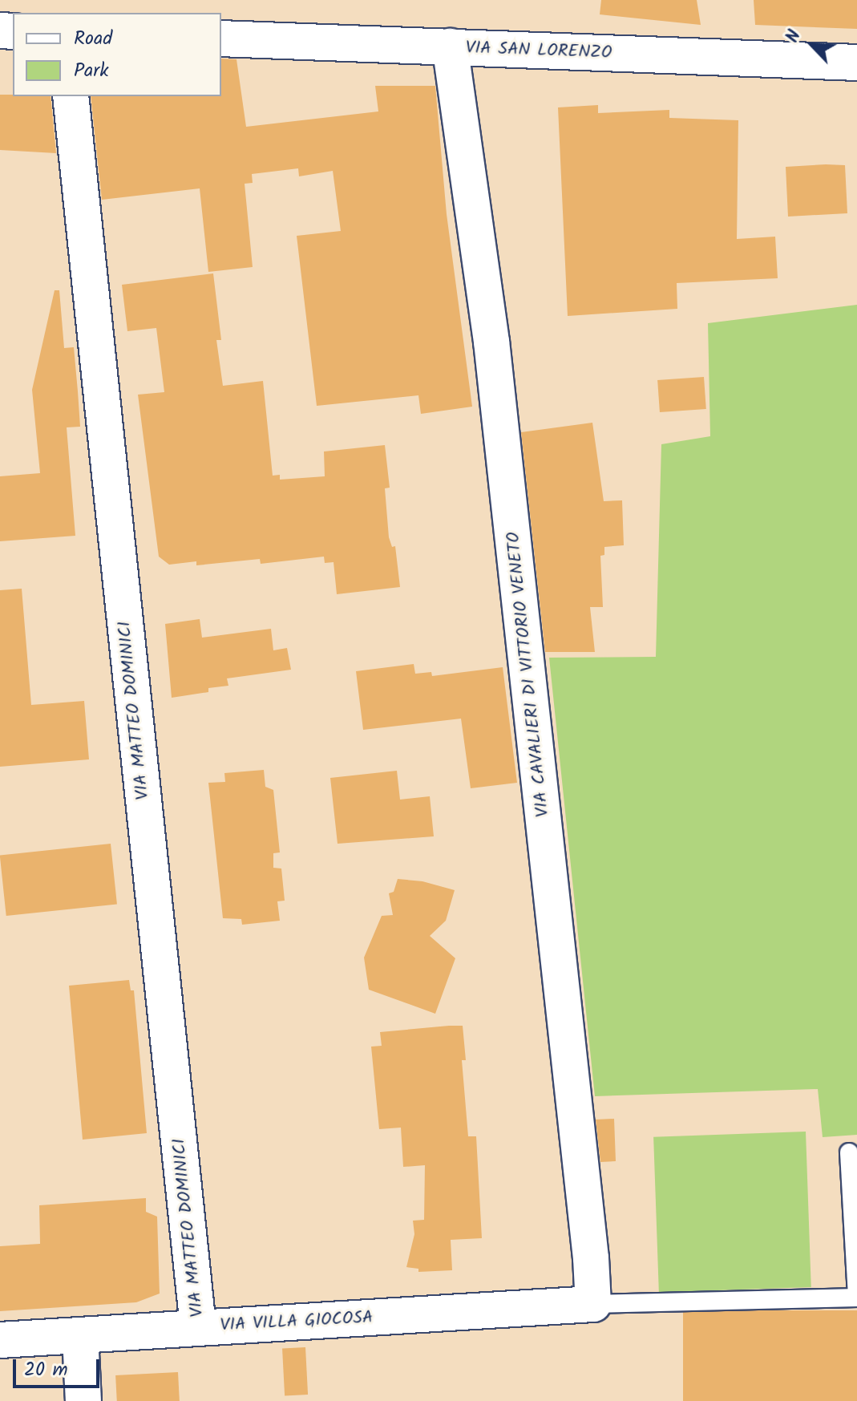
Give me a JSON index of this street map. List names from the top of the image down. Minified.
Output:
{"streets":{"street":["VIA SAN LORENZO","VIA CAVALIERI DI VITTORIO VENETO","VIA MATTEO DOMINICI","VIA VILLA GIOCOSA"]},"crossings":[["VIA SAN LORENZO","VIA CAVALIERI DI VITTORIO VENETO"],["VIA CAVALIERI DI VITTORIO VENETO","VIA VILLA GIOCOSA"],["VIA MATTEO DOMINICI","VIA VILLA GIOCOSA"]],"legend":["Road","Park"],"scale_bar":"20 m","north":"top left"}
